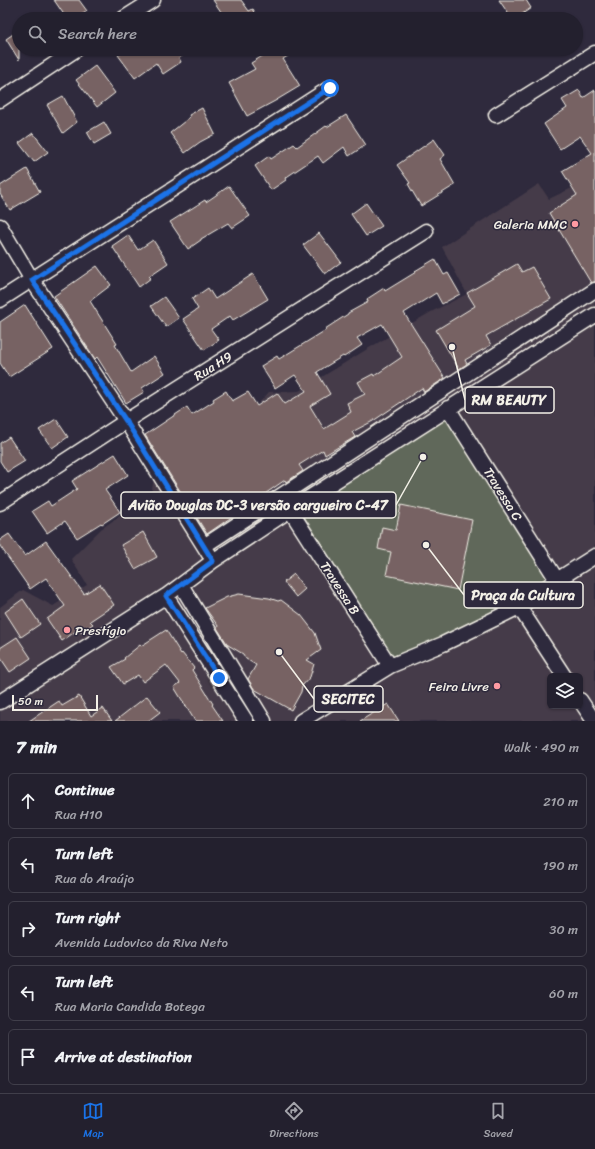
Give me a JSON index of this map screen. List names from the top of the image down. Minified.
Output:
{"streets":{"street":["Rua H9","Travessa C","Travessa B"]},"places":["Galeria MMC","RM BEAUTY","Avião Douglas DC-3 versão cargueiro C-47","Praça da Cultura","Prestígio","SECITEC","Feira Livre"],"scale_bar":"50 m","page":{"search":"Search here","scale":"50 m","heading":["7 min","Walk · 490 m"],"list":[["Continue","Rua H10","210 m"],["Turn left","Rua do Araújo","190 m"],["Turn right","Avenida Ludovico da Riva Neto","30 m"],["Turn left","Rua Maria Candida Botega","60 m"],"Arrive at destination"],"nav":["Map","Directions","Saved"]}}
